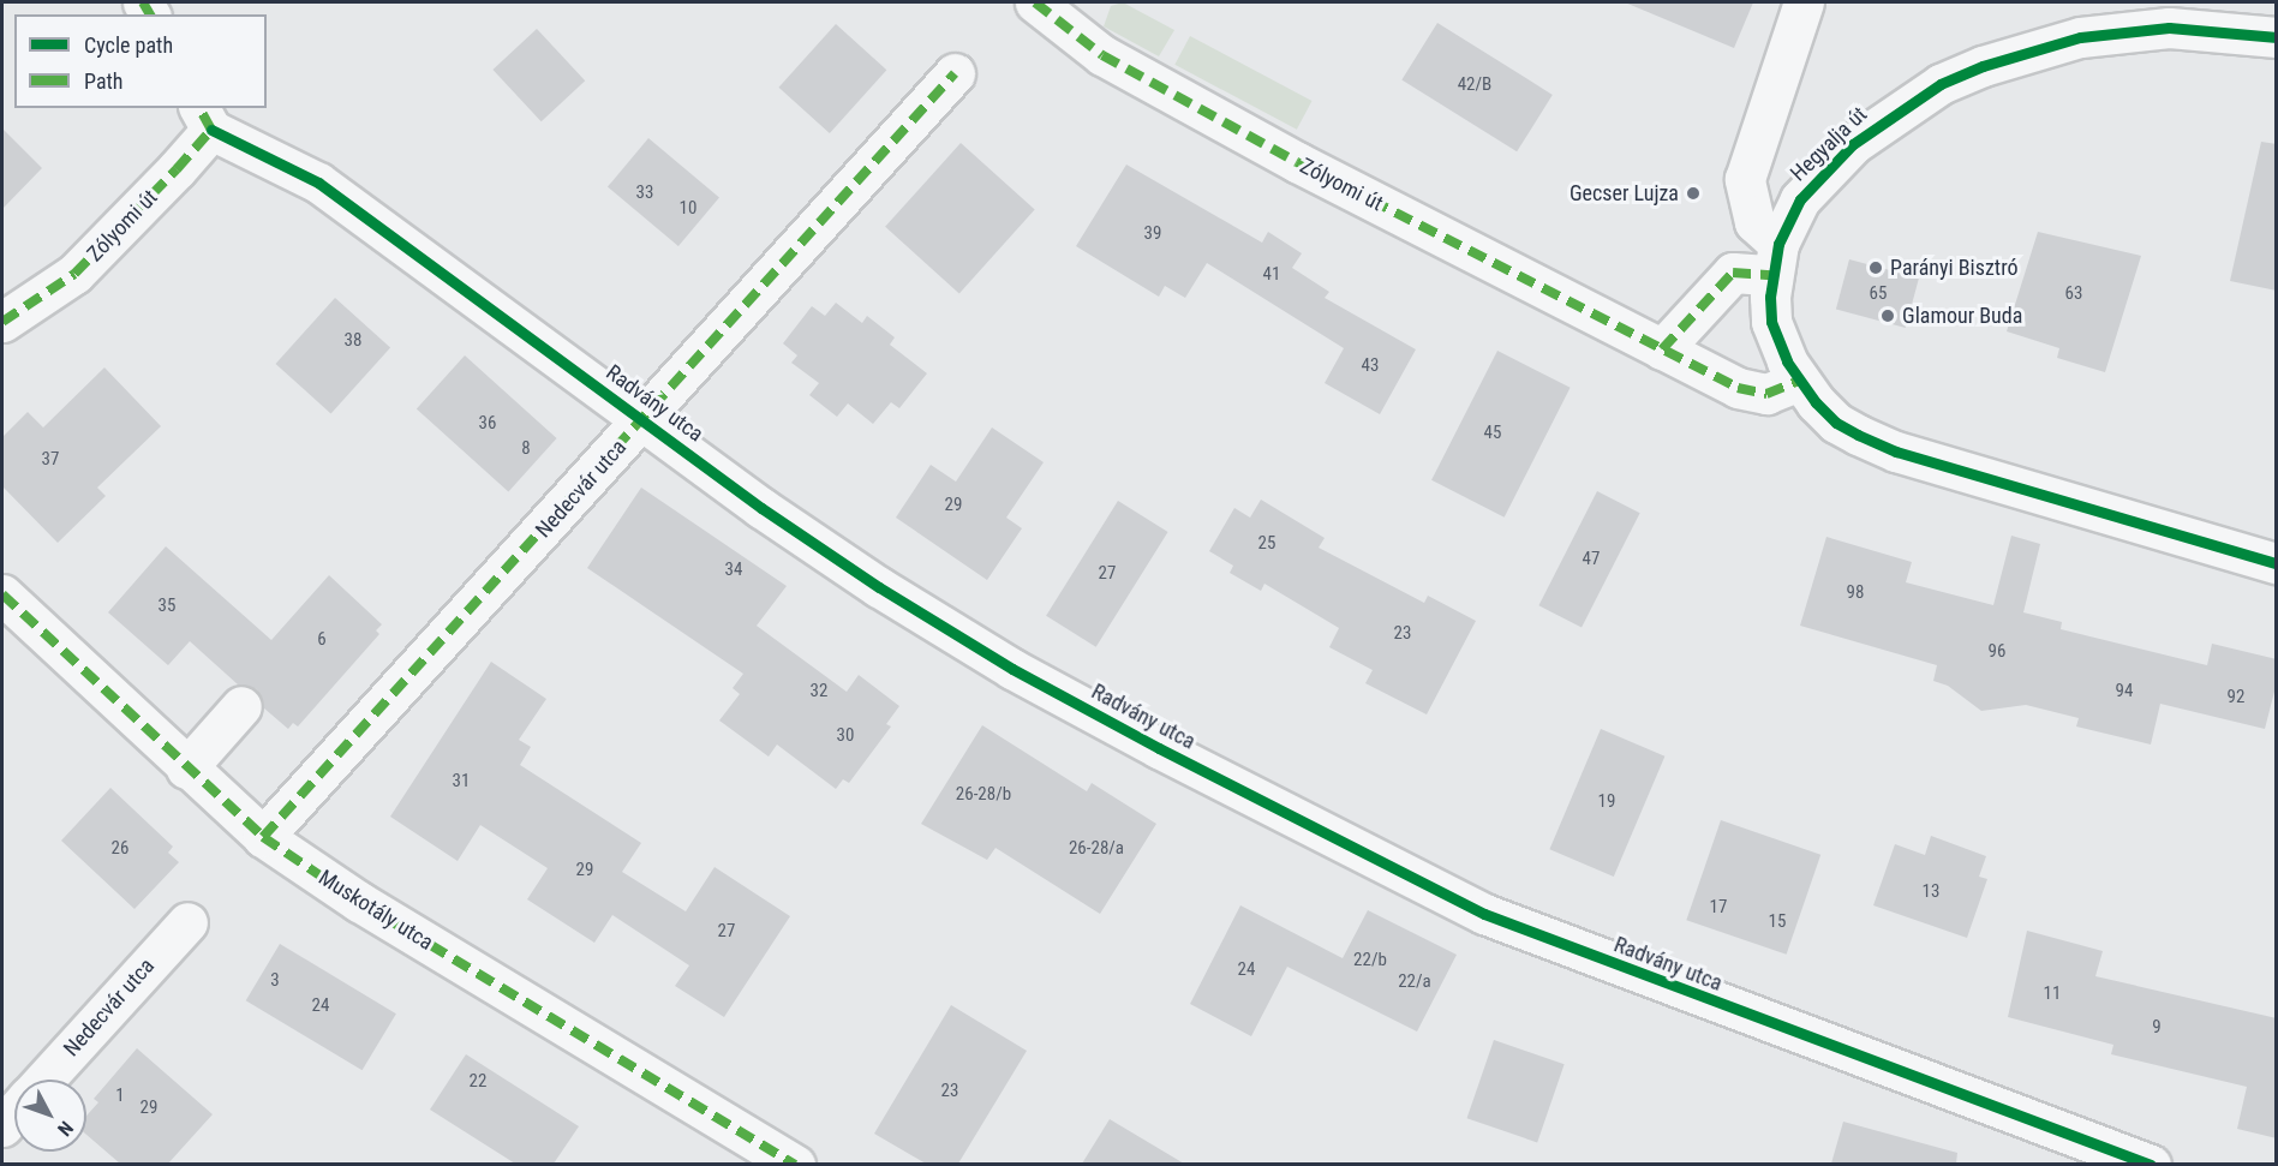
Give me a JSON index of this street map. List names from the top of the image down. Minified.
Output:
{"streets":{"street":["Hegyalja út","Zólyomi út","Radvány utca","Nedecvár utca","Muskotály utca"]},"crossings":[["Hegyalja út","Zólyomi út"],["Zólyomi út","Radvány utca"],["Radvány utca","Nedecvár utca"],["Nedecvár utca","Muskotály utca"]],"places":["Gecser Lujza","Parányi Bisztró","Glamour Buda"],"house_numbers":["42/B","33","10","39","41","65","63","38","43","36","45","8","37","29","25","47","34","27","98","35","23","6","96","32","94","92","30","31","26-28/b","19","26","26-28/a","29","13","17","15","27","22/b","24","3","22/a","11","24","9","22","23","1","29"],"legend":["Cycle path","Path"],"north":"bottom right"}
